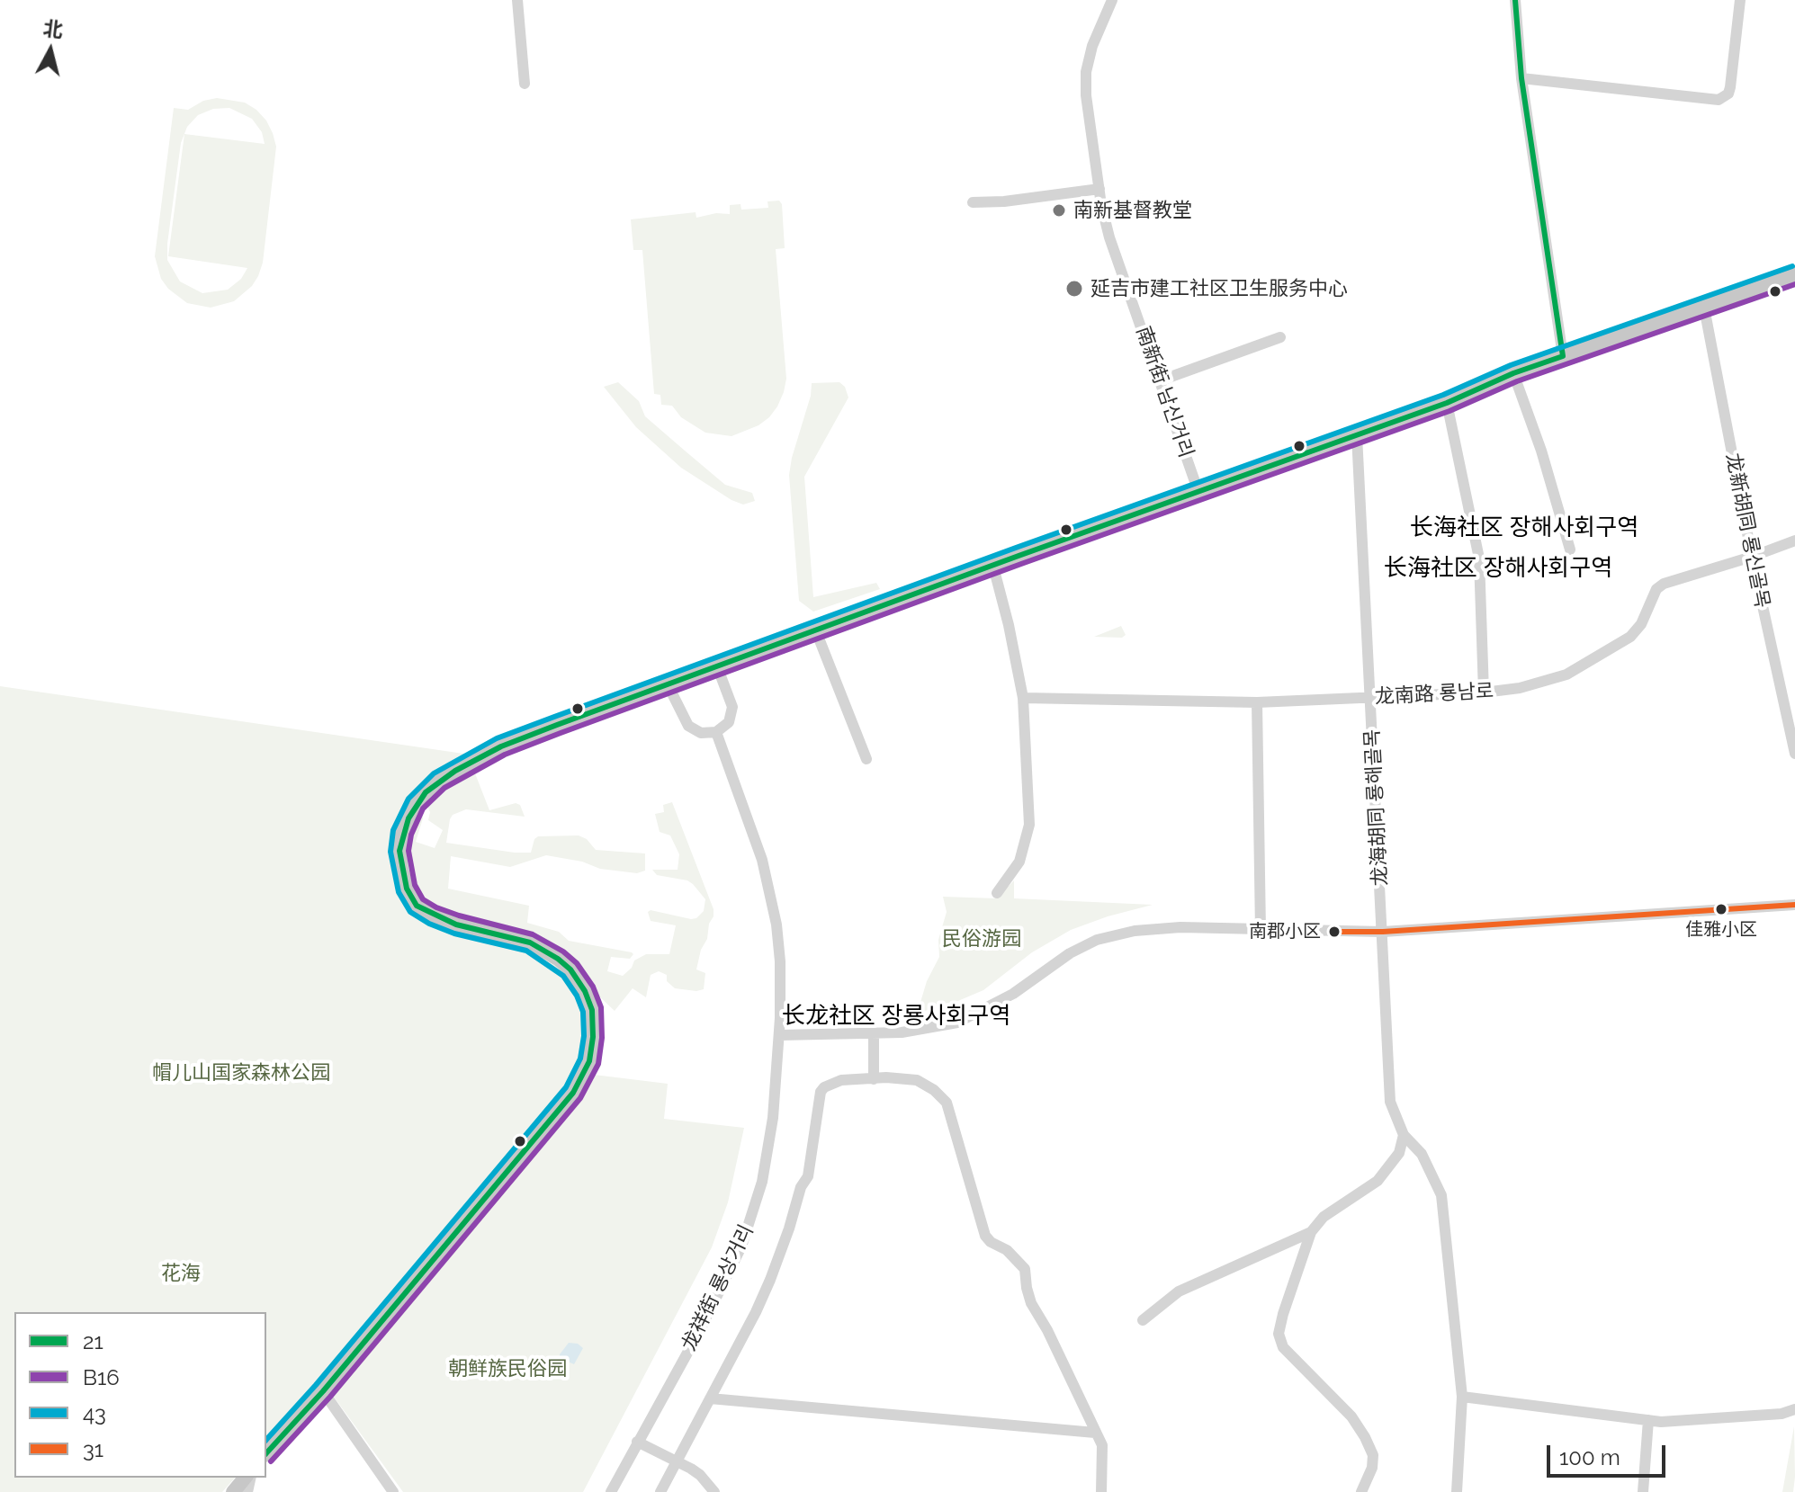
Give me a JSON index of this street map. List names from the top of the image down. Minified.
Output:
{"streets":{"street":["南新街 남신거리","龙新胡同 룡신골목","龙南路 룡남로","龙海胡同 룡해골목","龙祥街 룡상거리"]},"crossings":[["龙新胡同 룡신골목","龙南路 룡남로"],["龙南路 룡남로","龙海胡同 룡해골목"]],"districts":["长海社区 장해사회구역","长海社区 장해사회구역","长龙社区 장룡사회구역"],"parks":["民俗游园","帽儿山国家森林公园","花海","朝鲜族民俗园"],"places":["南新基督教堂","延吉市建工社区卫生服务中心","佳雅小区","南郡小区"],"lines":["transit line 21","transit line 43","transit line B16","transit line 31"],"legend":["21","B16","43","31"],"scale_bar":"100 m","north":"top"}
